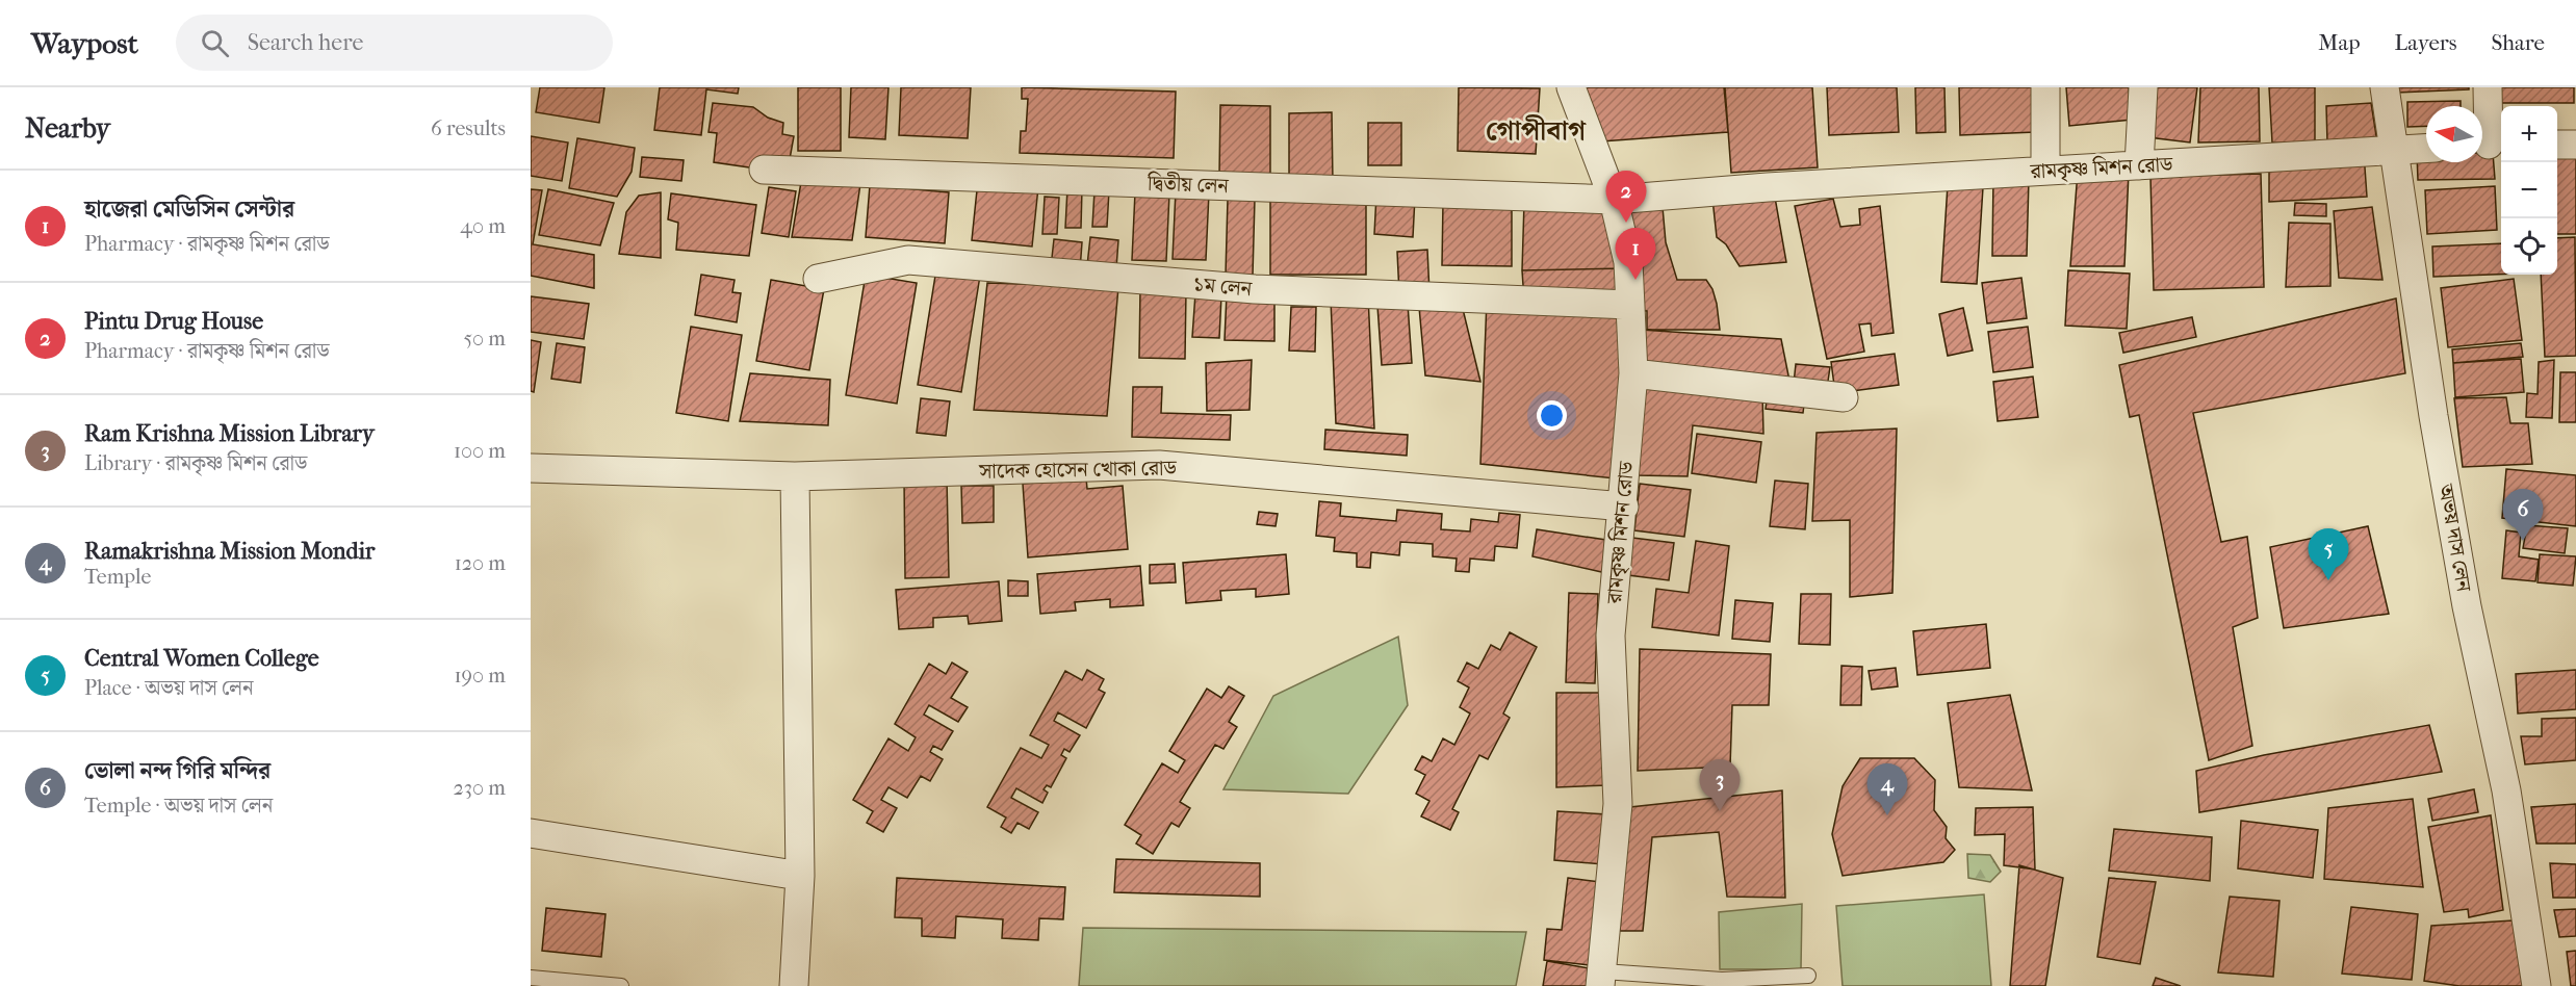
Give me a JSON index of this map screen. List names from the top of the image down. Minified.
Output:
{"streets":{"street":["রামকৃষ্ণ মিশন রোড","দ্বিতীয় লেন","১ম লেন","সাদেক হোসেন খোকা রোড","অভয় দাস লেন"]},"crossings":[["রামকৃষ্ণ মিশন রোড","দ্বিতীয় লেন"],["রামকৃষ্ণ মিশন রোড","১ম লেন"],["রামকৃষ্ণ মিশন রোড","সাদেক হোসেন খোকা রোড"],["রামকৃষ্ণ মিশন রোড","অভয় দাস লেন"]],"districts":["গোপীবাগ"],"north":"left","page":{"header":"Waypost","search":"Search here","nav":["Map","Layers","Share"],"heading":["Nearby","6 results"],"map_buttons":["+","−"],"list":[{"mark":"1","name":"হাজেরা মেডিসিন সেন্টার","note":"Pharmacy · রামকৃষ্ণ মিশন রোড","value":"40 m"},{"mark":"2","name":"Pintu Drug House","note":"Pharmacy · রামকৃষ্ণ মিশন রোড","value":"50 m"},{"mark":"3","name":"Ram Krishna Mission Library","note":"Library · রামকৃষ্ণ মিশন রোড","value":"100 m"},{"mark":"4","name":"Ramakrishna Mission Mondir","note":"Temple","value":"120 m"},{"mark":"5","name":"Central Women College","note":"Place · অভয় দাস লেন","value":"190 m"},{"mark":"6","name":"ভোলা নন্দ গিরি মন্দির","note":"Temple · অভয় দাস লেন","value":"230 m"}],"pins":["2","1","6","5","3","4"]}}
